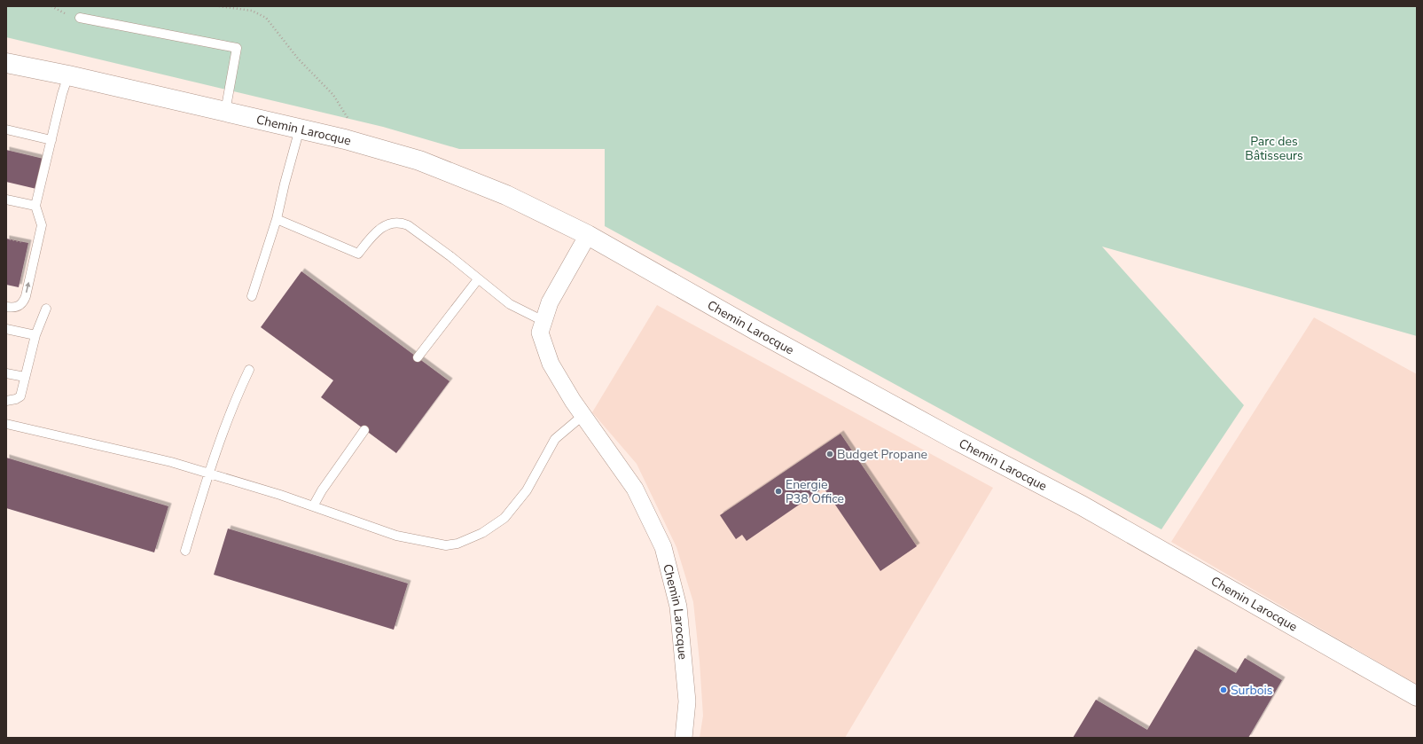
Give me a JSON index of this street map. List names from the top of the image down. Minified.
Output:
{"streets":{"main road":["Chemin Larocque"]},"parks":["Parc des Bâtisseurs"],"places":["Budget Propane","Energie P38 Office","Surbois"]}
